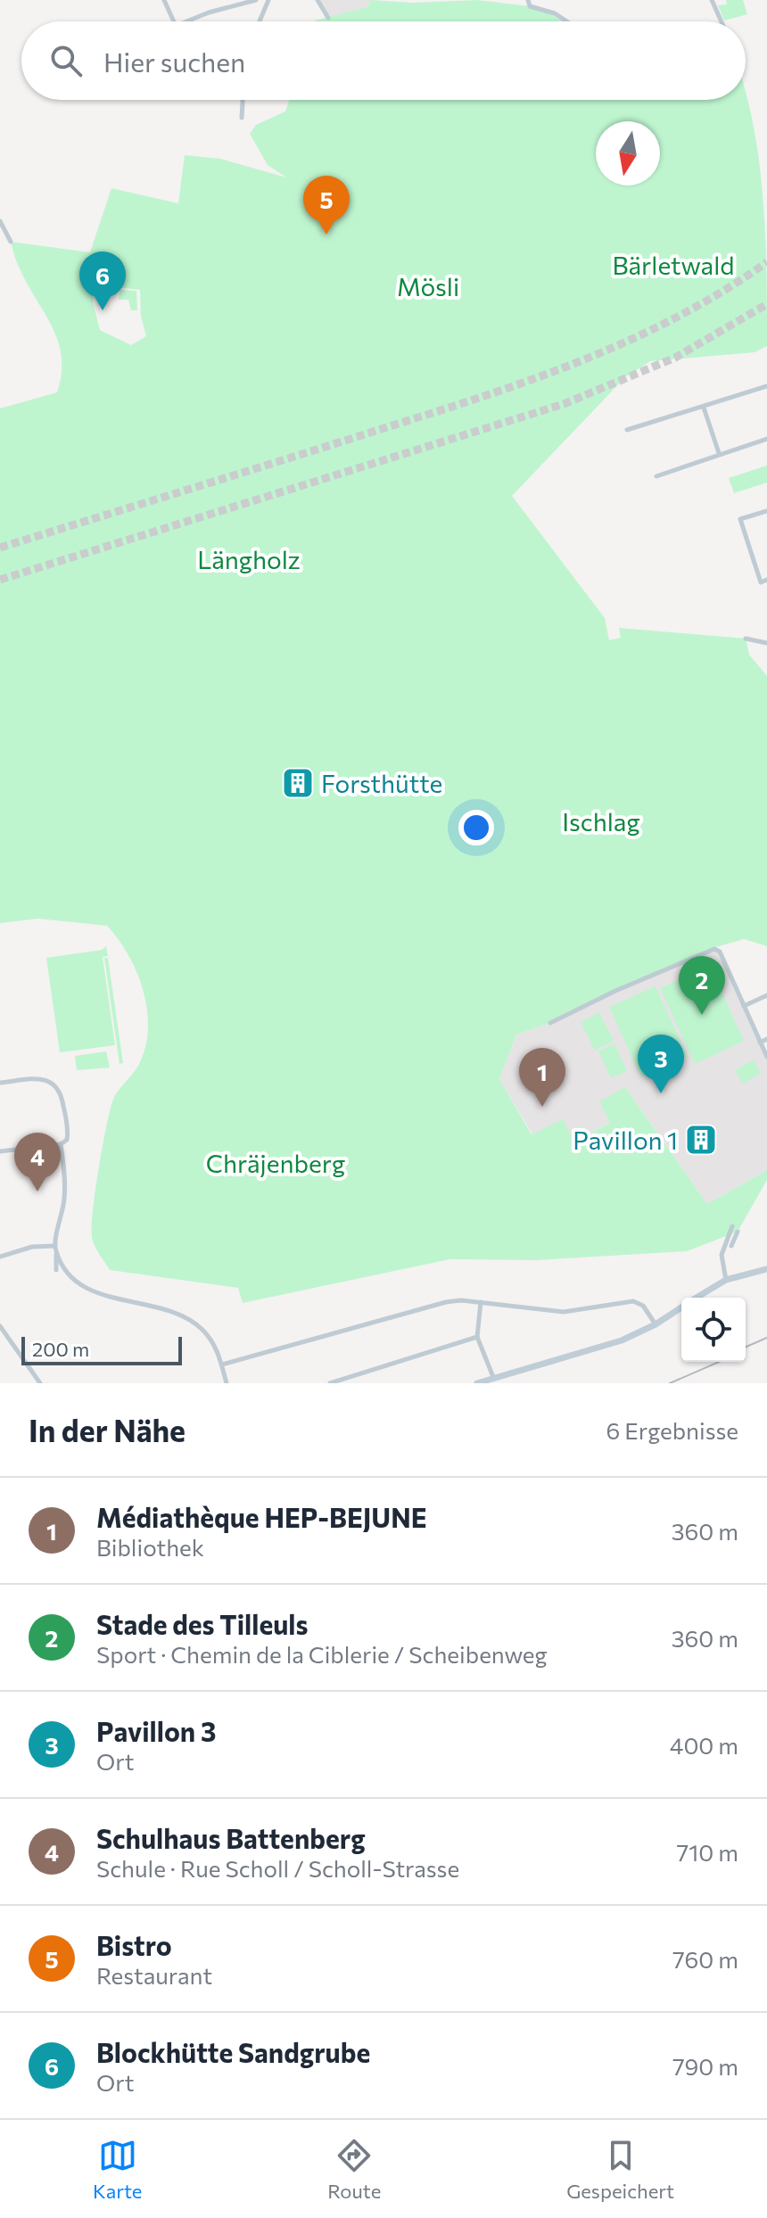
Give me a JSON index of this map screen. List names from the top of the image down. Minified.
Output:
{"parks":["Bärletwald","Mösli","Längholz","Ischlag","Chräjenberg"],"places":{"building":["Forsthütte","Pavillon 1"]},"scale_bar":"200 m","north":"bottom","page":{"search":"Hier suchen","pins":["5","6","2","3","1","4"],"scale":"200 m","heading":["In der Nähe","6 Ergebnisse"],"list":[{"mark":"1","name":"Médiathèque HEP-BEJUNE","note":"Bibliothek","value":"360 m"},{"mark":"2","name":"Stade des Tilleuls","note":"Sport · Chemin de la Ciblerie / Scheibenweg","value":"360 m"},{"mark":"3","name":"Pavillon 3","note":"Ort","value":"400 m"},{"mark":"4","name":"Schulhaus Battenberg","note":"Schule · Rue Scholl / Scholl-Strasse","value":"710 m"},{"mark":"5","name":"Bistro","note":"Restaurant","value":"760 m"},{"mark":"6","name":"Blockhütte Sandgrube","note":"Ort","value":"790 m"}],"nav":["Karte","Route","Gespeichert"]}}
